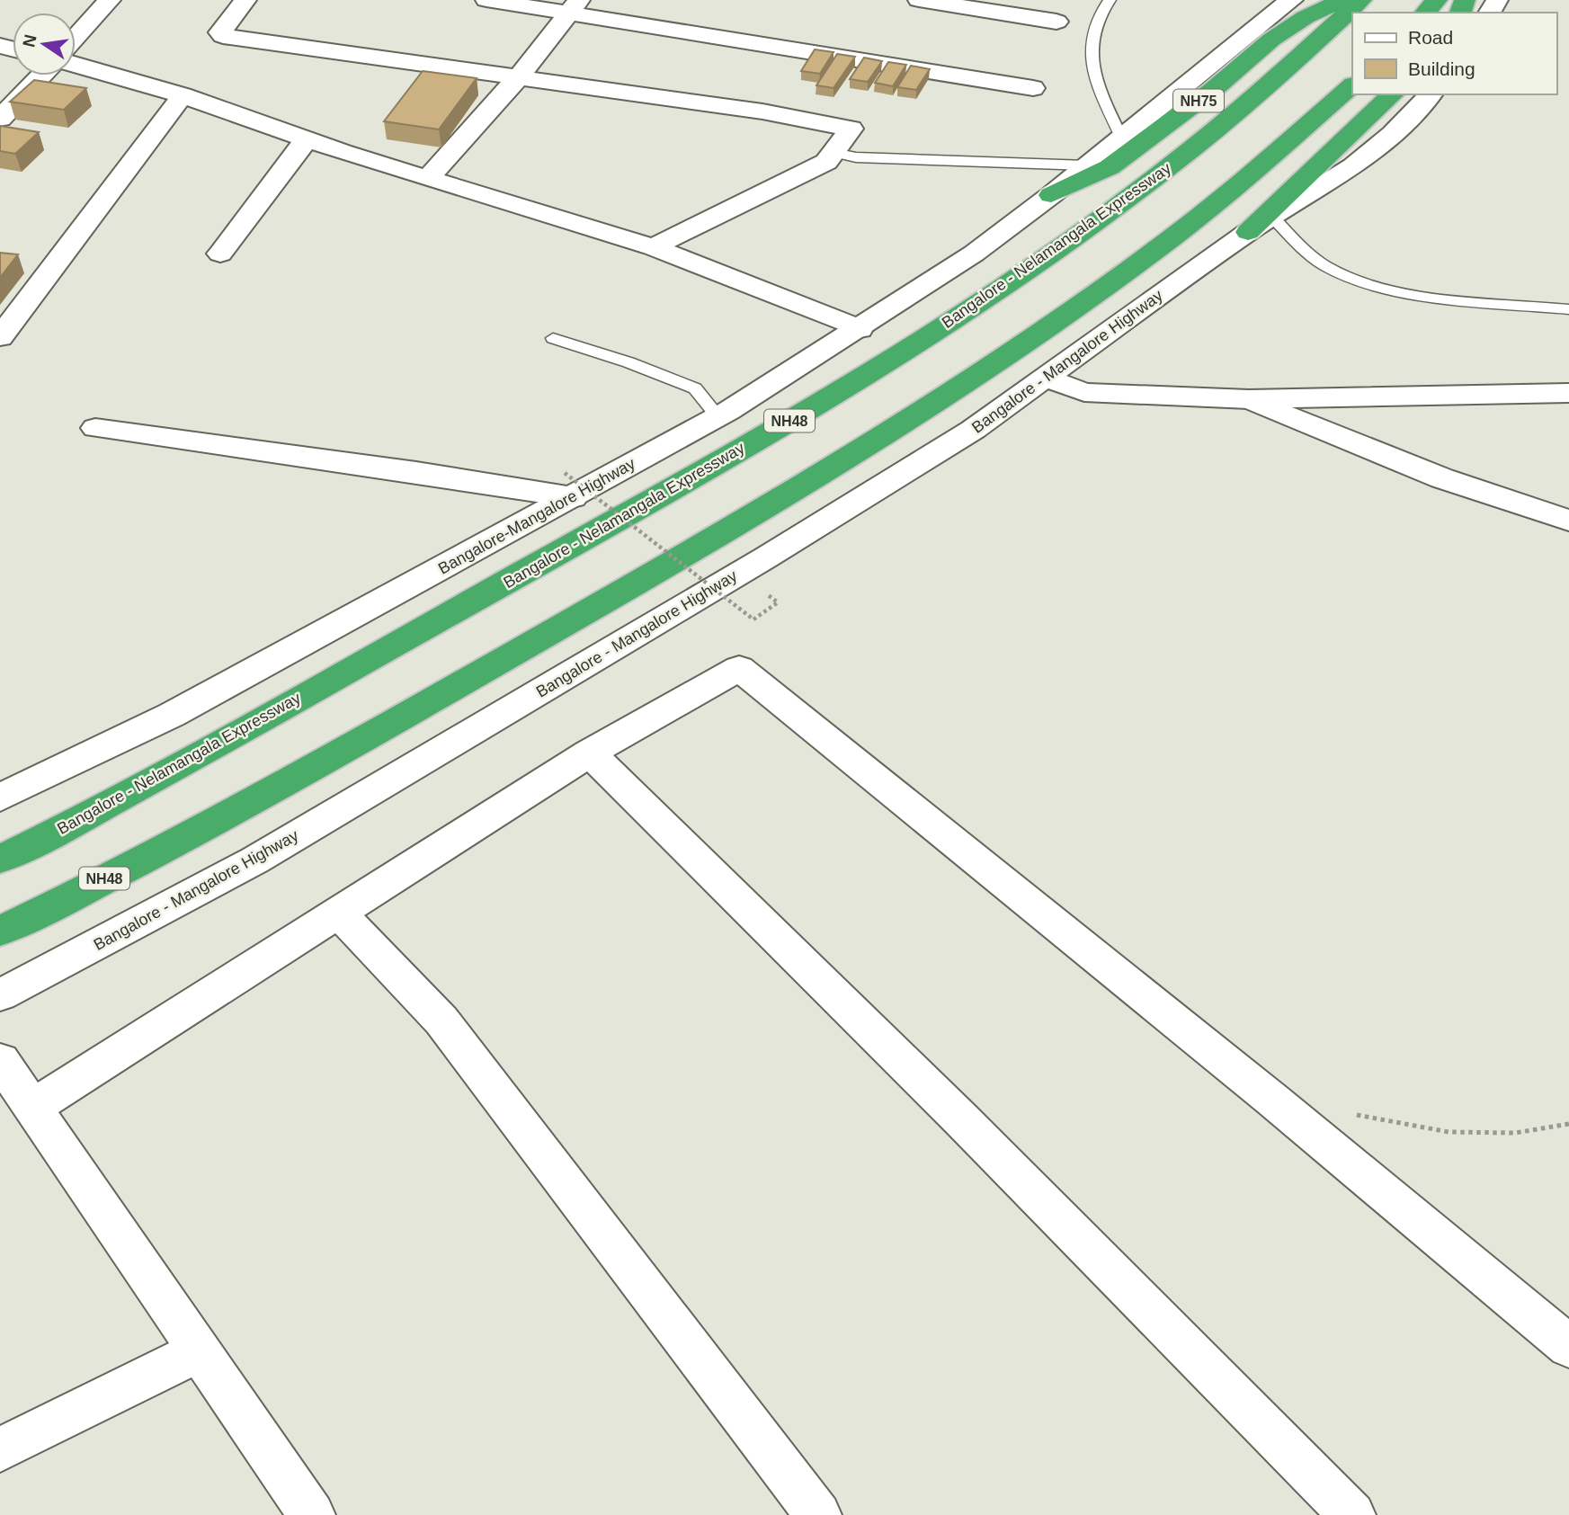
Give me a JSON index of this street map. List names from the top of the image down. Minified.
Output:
{"streets":{"highway":["NH75","Bangalore - Nelamangala Expressway","NH48"],"street":["Bangalore - Mangalore Highway","Bangalore-Mangalore Highway"]},"crossings":[["NH75","Bangalore-Mangalore Highway"]],"legend":["Road","Building"],"north":"left"}
